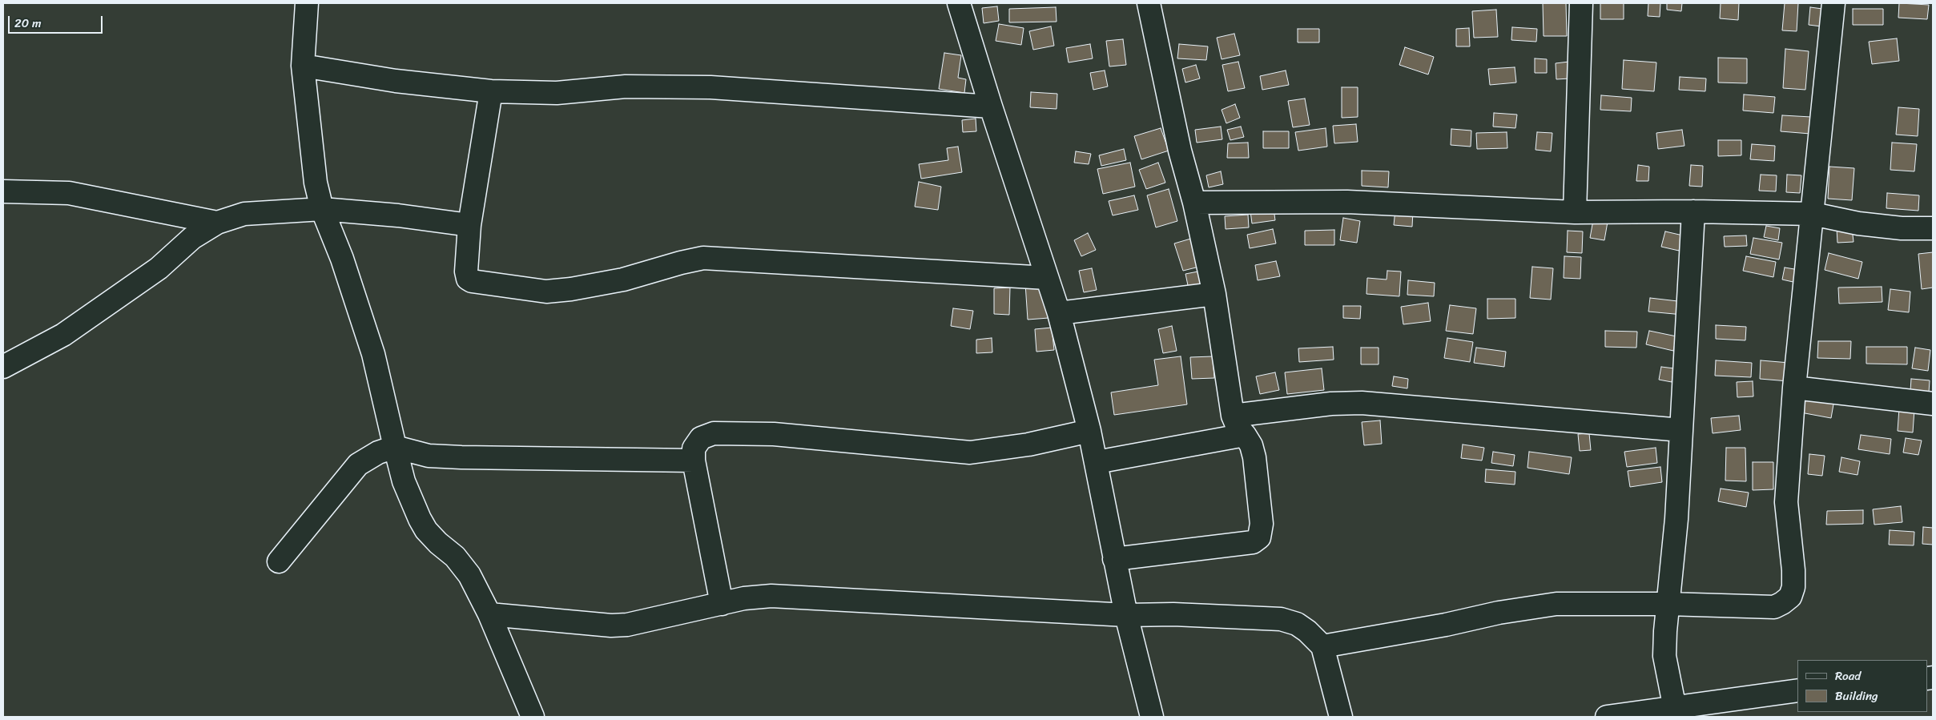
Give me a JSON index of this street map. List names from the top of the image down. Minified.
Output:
{"legend":["Road","Building"],"scale_bar":"20 m"}
